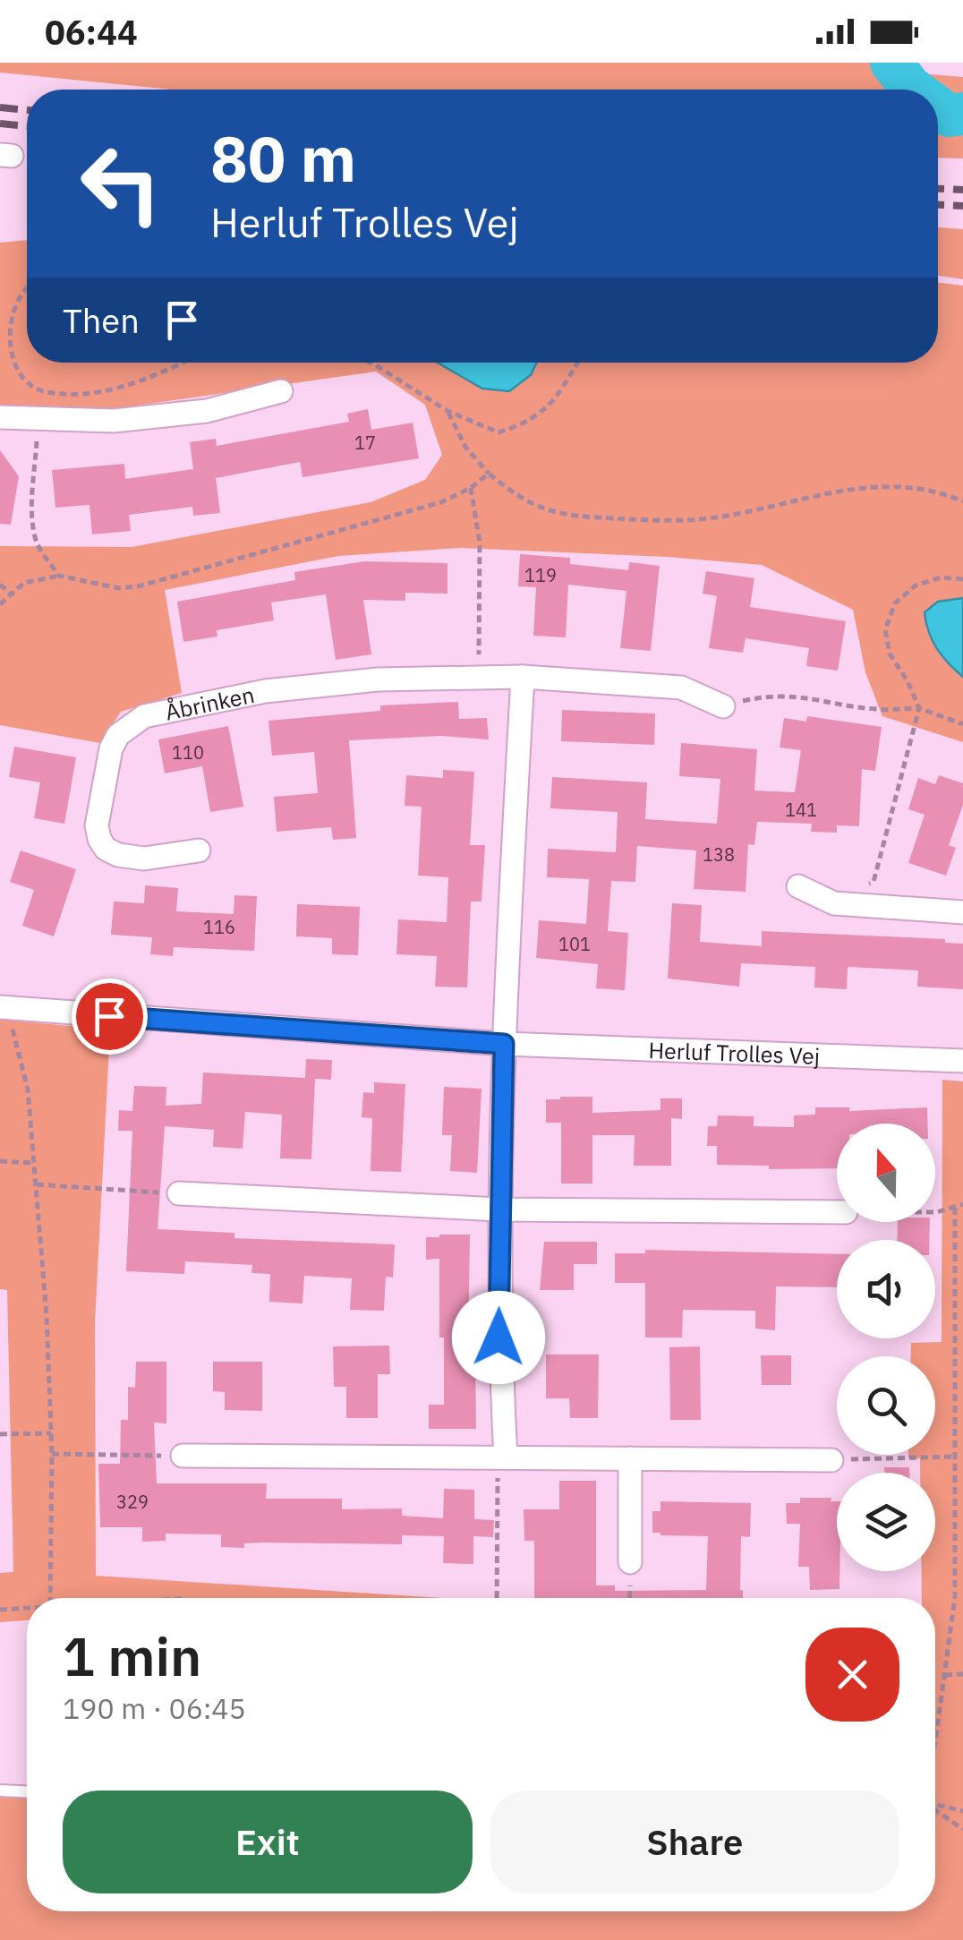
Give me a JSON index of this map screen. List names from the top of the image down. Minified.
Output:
{"streets":{"street":["Åbrinken","Herluf Trolles Vej"]},"house_numbers":["17","119","110","141","138","116","101","329"],"north":"top","page":{"status":"06:44","turn":["80 m","Herluf Trolles Vej"],"then":"Then","heading":["1 min","190 m · 06:45"],"buttons":["Exit","Share"]}}
